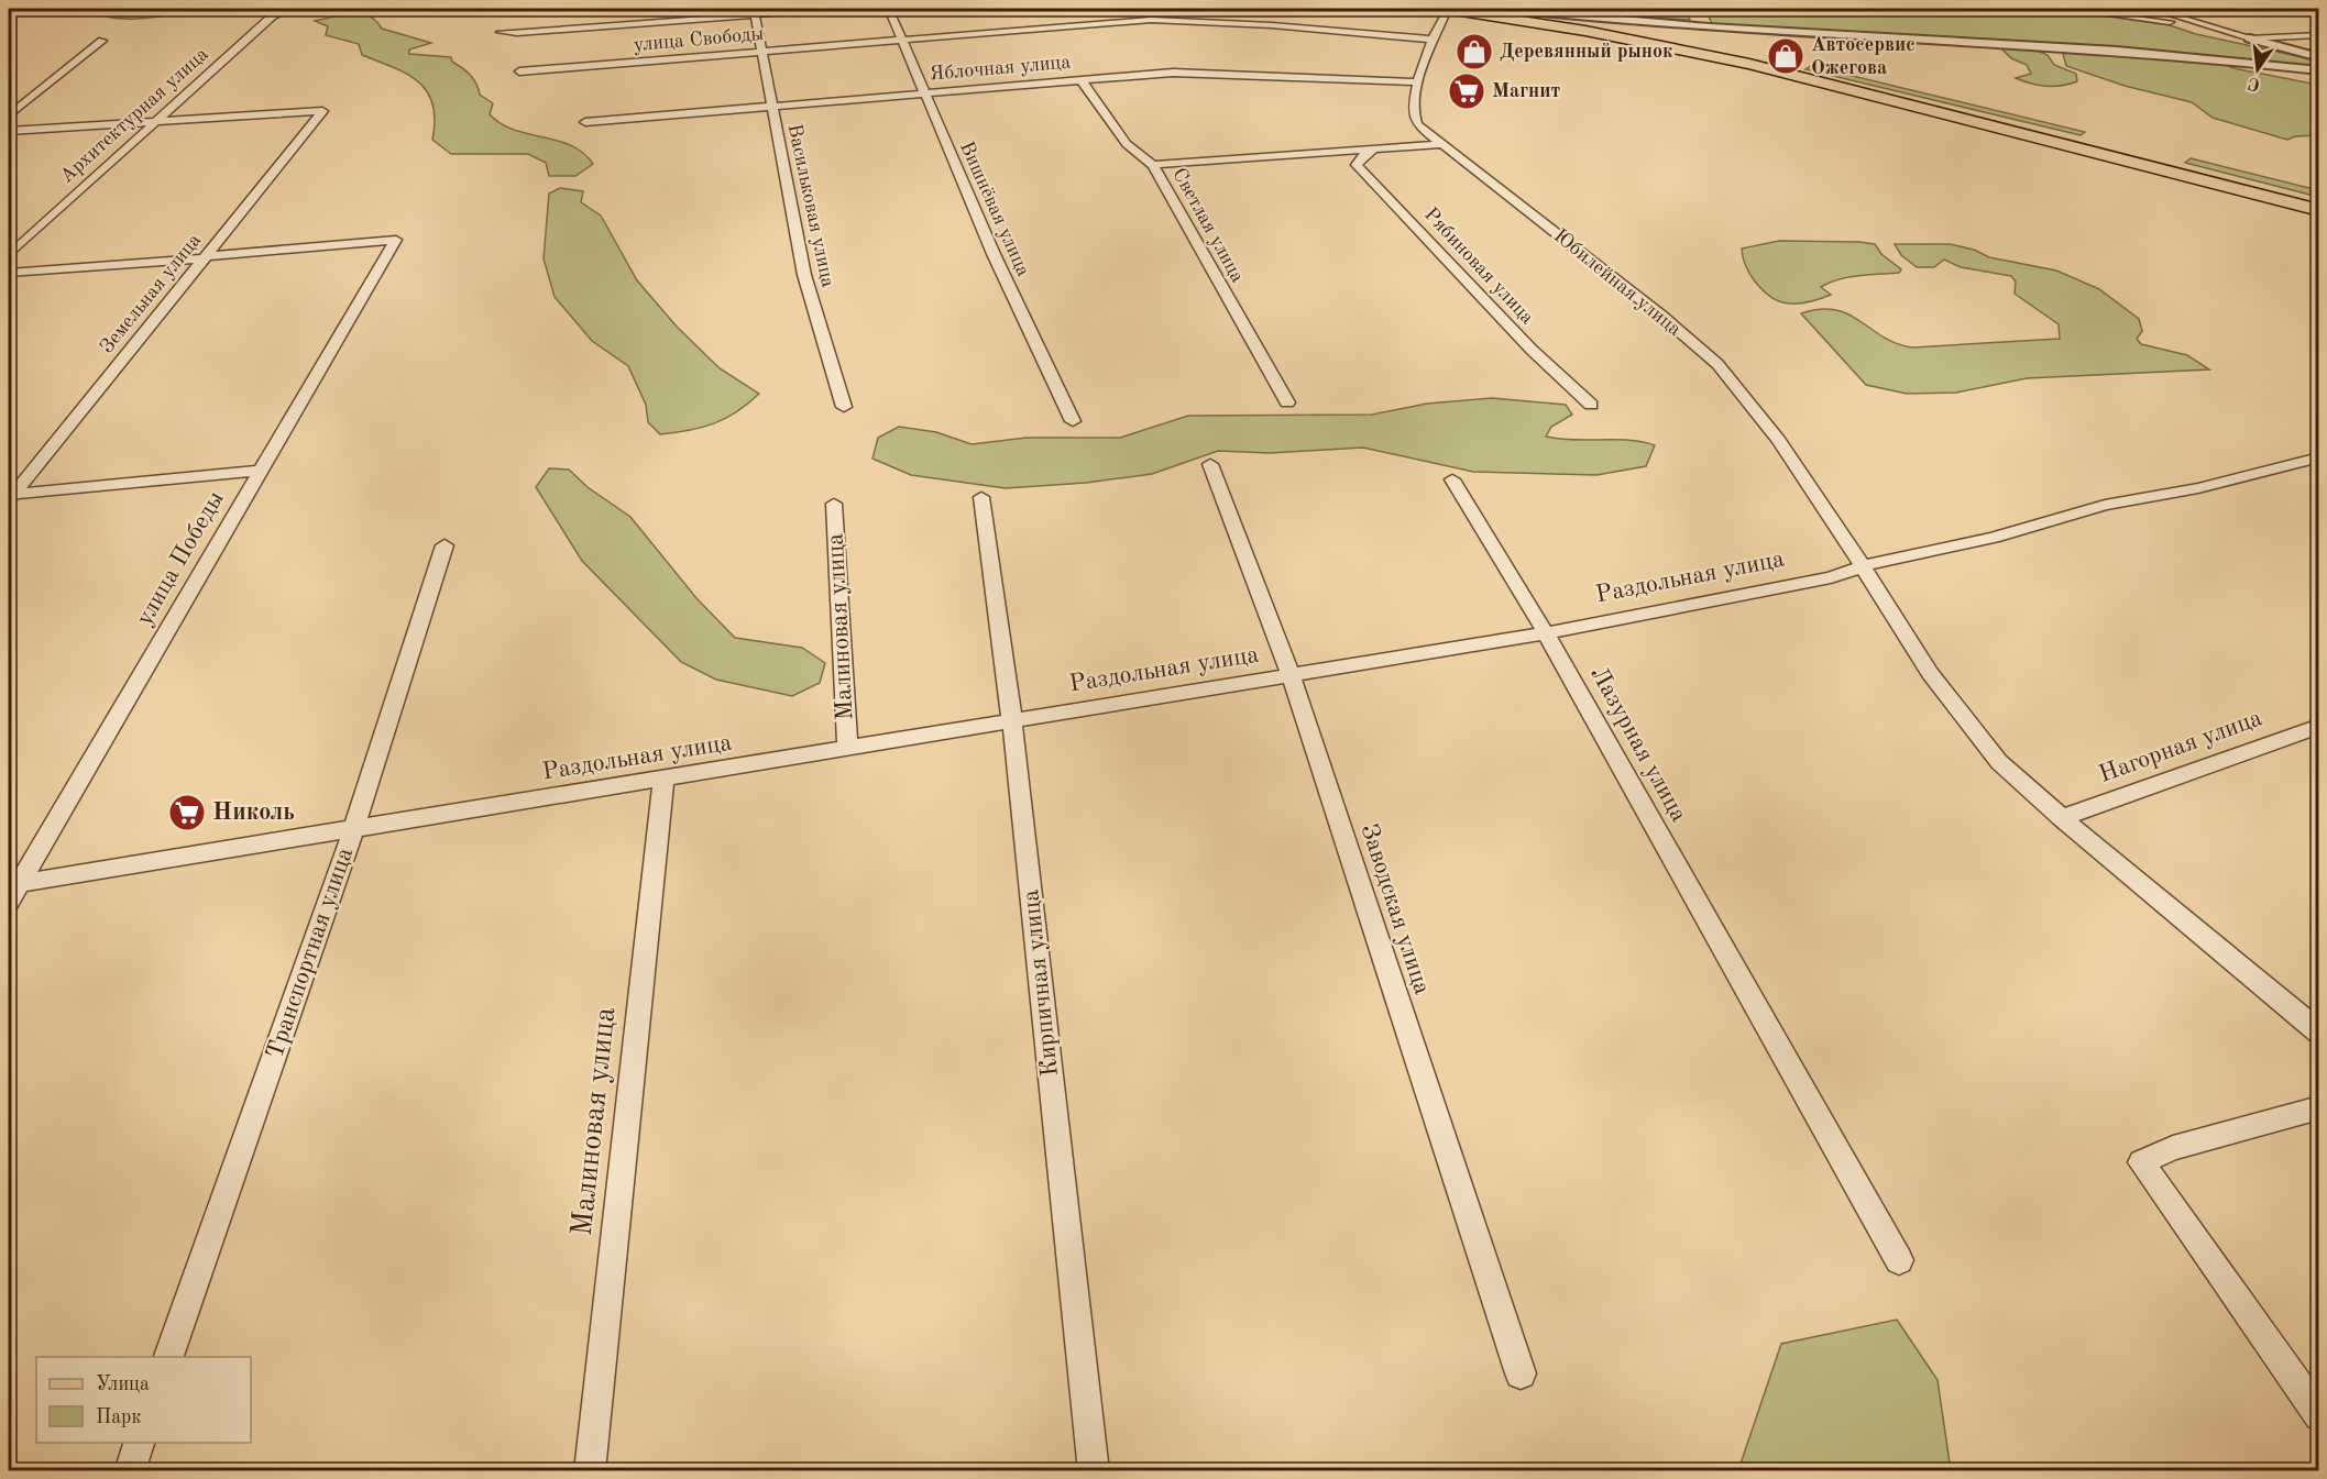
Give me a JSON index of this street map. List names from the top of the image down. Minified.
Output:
{"streets":{"street":["улица Свободы","Яблочная улица","Архитектурная улица","Васильковая улица","Вишнёвая улица","Светлая улица","Рябиновая улица","Юбилейная улица","Земельная улица","улица Победы","Раздольная улица","Малиновая улица","Лазурная улица","Нагорная улица","Заводская улица","Транспортная улица","Кирпичная улица"]},"crossings":[["улица Свободы","Васильковая улица"],["улица Свободы","Вишнёвая улица"],["улица Свободы","Юбилейная улица"],["Яблочная улица","Васильковая улица"],["Яблочная улица","Вишнёвая улица"],["Яблочная улица","Светлая улица"],["Яблочная улица","Юбилейная улица"],["Архитектурная улица","Земельная улица"],["Юбилейная улица","Раздольная улица"],["Юбилейная улица","Нагорная улица"],["Земельная улица","улица Победы"],["улица Победы","Раздольная улица"],["Раздольная улица","Малиновая улица"],["Раздольная улица","Лазурная улица"],["Раздольная улица","Заводская улица"],["Раздольная улица","Транспортная улица"],["Раздольная улица","Кирпичная улица"]],"places":{"shop":["Деревянный рынок","Автосервис Ожегова"],"supermarket":["Магнит","Николь"]},"legend":["Улица","Парк"],"north":"bottom"}
